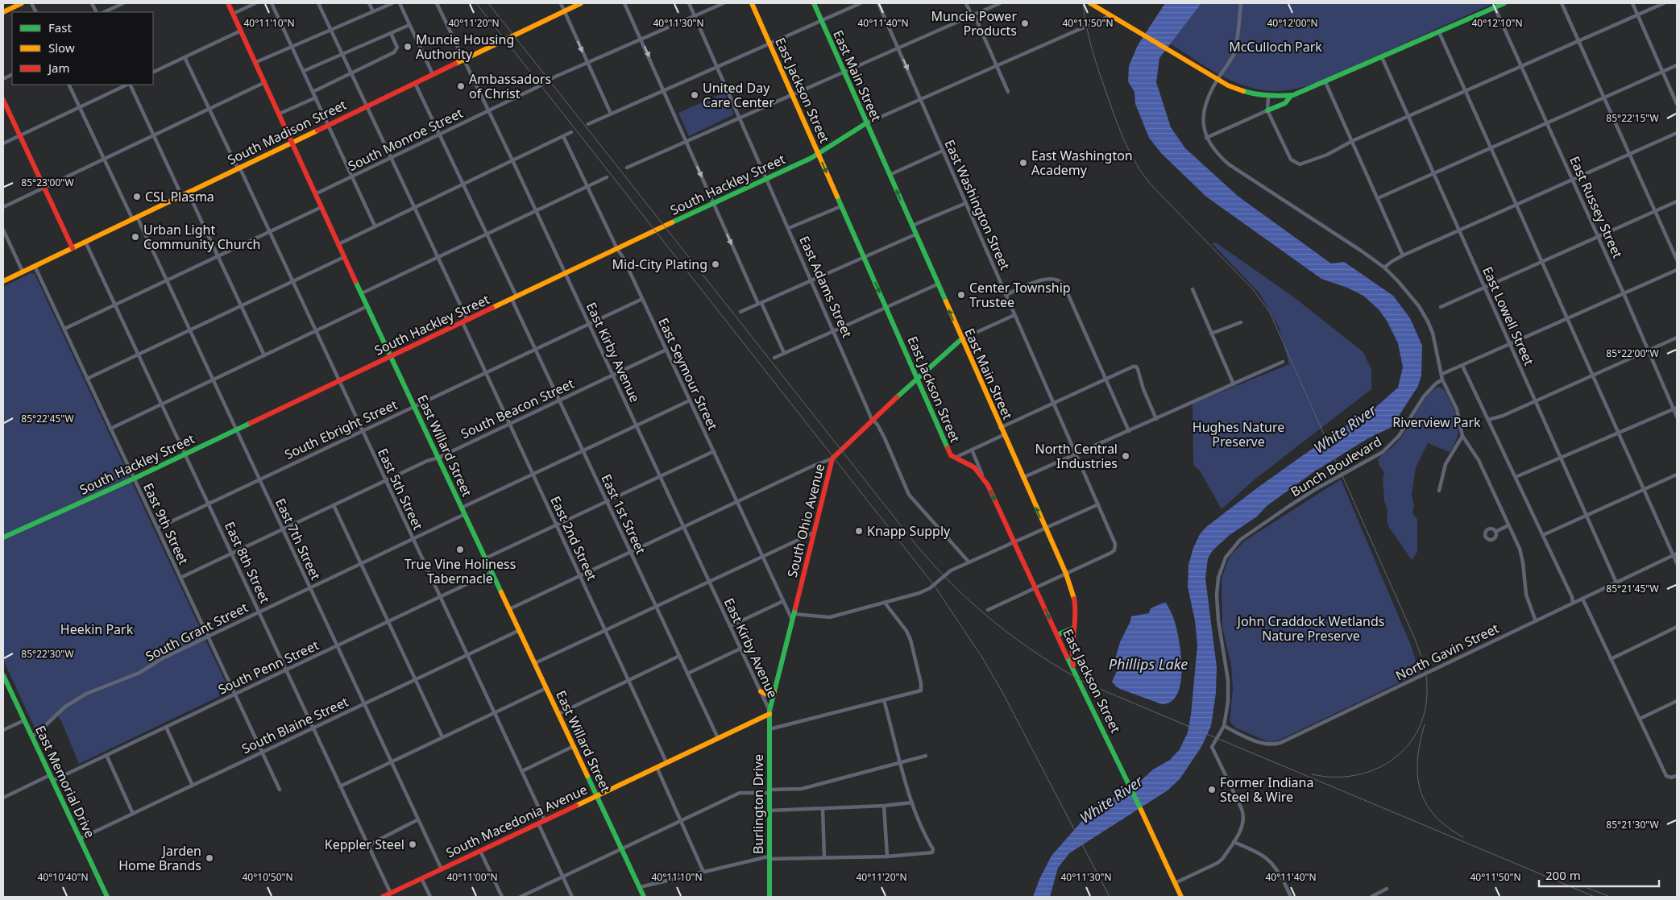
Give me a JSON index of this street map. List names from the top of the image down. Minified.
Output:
{"streets":{"street":["East Main Street","East Jackson Street","South Madison Street","South Monroe Street","South Hackley Street","East Washington Street","East Russey Street","East Adams Street","East Lowell Street","East Kirby Avenue","East Seymour Street","South Beacon Street","South Ebright Street","East Willard Street","Bunch Boulevard","East 5th Street","East 1st Street","South Ohio Avenue","East 9th Street","East 2nd Street","East 7th Street","East 8th Street","South Grant Street","North Gavin Street","South Penn Street","South Blaine Street","East Memorial Drive","Burlington Drive","South Macedonia Avenue"]},"crossings":[["East Main Street","East Jackson Street"],["East Main Street","South Hackley Street"],["East Main Street","East Washington Street"],["East Main Street","South Ohio Avenue"],["East Jackson Street","South Hackley Street"],["East Jackson Street","South Ohio Avenue"],["South Madison Street","East Kirby Avenue"],["South Madison Street","East Willard Street"],["South Madison Street","East 5th Street"],["South Madison Street","East 1st Street"],["South Madison Street","East 9th Street"],["South Madison Street","East 7th Street"],["South Madison Street","East 8th Street"],["South Monroe Street","East Adams Street"],["South Monroe Street","East Kirby Avenue"],["South Monroe Street","East Willard Street"],["South Monroe Street","East 1st Street"],["South Hackley Street","East Adams Street"],["South Hackley Street","East Kirby Avenue"],["South Hackley Street","East Seymour Street"],["South Hackley Street","East Willard Street"],["South Hackley Street","East 5th Street"],["South Hackley Street","East 1st Street"],["South Hackley Street","East 9th Street"],["South Hackley Street","East 2nd Street"],["South Hackley Street","East 7th Street"],["South Hackley Street","East 8th Street"],["East Adams Street","South Ohio Avenue"],["East Lowell Street","North Gavin Street"],["East Kirby Avenue","South Beacon Street"],["East Kirby Avenue","South Ebright Street"],["East Kirby Avenue","South Ohio Avenue"],["East Kirby Avenue","Burlington Drive"],["East Kirby Avenue","South Macedonia Avenue"],["East Seymour Street","South Beacon Street"],["East Seymour Street","South Ebright Street"],["East Seymour Street","South Ohio Avenue"],["South Beacon Street","East Willard Street"],["South Beacon Street","East 5th Street"],["South Beacon Street","East 1st Street"],["South Beacon Street","East 9th Street"],["South Beacon Street","East 2nd Street"],["South Beacon Street","East 7th Street"],["South Beacon Street","East 8th Street"],["South Ebright Street","East Willard Street"],["South Ebright Street","East 5th Street"],["South Ebright Street","East 1st Street"],["South Ebright Street","East 9th Street"],["South Ebright Street","East 2nd Street"],["South Ebright Street","East 7th Street"],["South Ebright Street","East 8th Street"],["East Willard Street","South Grant Street"],["East Willard Street","South Penn Street"],["East Willard Street","South Blaine Street"],["East Willard Street","South Macedonia Avenue"],["Bunch Boulevard","North Gavin Street"],["East 5th Street","South Grant Street"],["East 5th Street","South Penn Street"],["East 5th Street","South Blaine Street"],["East 5th Street","South Macedonia Avenue"],["East 1st Street","South Macedonia Avenue"],["South Ohio Avenue","Burlington Drive"],["South Ohio Avenue","South Macedonia Avenue"],["East 9th Street","South Grant Street"],["East 9th Street","South Penn Street"],["East 9th Street","South Blaine Street"],["East 2nd Street","South Macedonia Avenue"],["East 7th Street","South Grant Street"],["East 7th Street","South Penn Street"],["East 7th Street","South Blaine Street"],["East 7th Street","South Macedonia Avenue"],["East 8th Street","South Grant Street"],["East 8th Street","South Penn Street"],["East 8th Street","South Blaine Street"],["East 8th Street","South Macedonia Avenue"],["South Grant Street","East Memorial Drive"],["South Penn Street","East Memorial Drive"],["South Blaine Street","East Memorial Drive"],["Burlington Drive","South Macedonia Avenue"]],"water":["White River","Phillips Lake"],"parks":["McCulloch Park","Riverview Park","Hughes Nature Preserve","John Craddock Wetlands Nature Preserve","Heekin Park"],"places":["Muncie Power Products","Muncie Housing Authority","Ambassadors of Christ","United Day Care Center","East Washington Academy","CSL Plasma","Urban Light Community Church","Mid-City Plating","Center Township Trustee","North Central Industries","Knapp Supply","True Vine Holiness Tabernacle","Former Indiana Steel & Wire","Keppler Steel","Jarden Home Brands"],"legend":["Fast","Slow","Jam"],"scale_bar":"200 m","coordinates":["40°11'10\"N","40°11'20\"N","40°11'30\"N","40°11'40\"N","40°11'50\"N","40°12'00\"N","40°12'10\"N","85°22'15\"W","85°23'00\"W","85°22'00\"W","85°22'45\"W","85°21'45\"W","85°22'30\"W","85°21'30\"W","40°10'40\"N","40°10'50\"N","40°11'00\"N"]}
